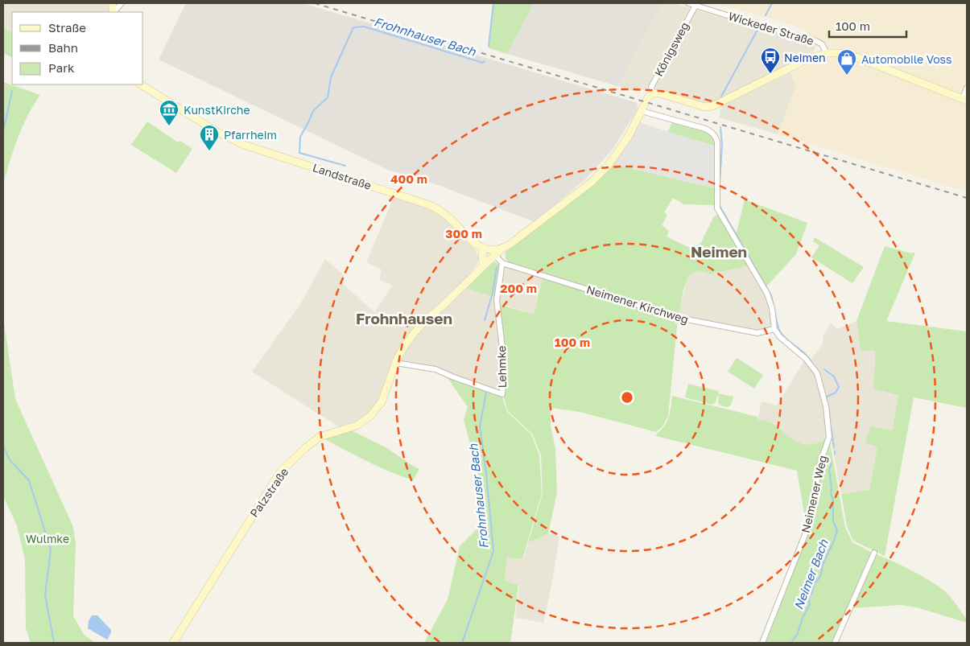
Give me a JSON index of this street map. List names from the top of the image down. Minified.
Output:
{"streets":{"main road":["Landstraße","Palzstraße"],"street":["Wickeder Straße","Königsweg","Neimener Kirchweg","Lehmke","Neimener Weg"]},"crossings":[["Wickeder Straße","Königsweg"],["Neimener Kirchweg","Lehmke"],["Neimener Kirchweg","Neimener Weg"],["Lehmke","Palzstraße"]],"districts":["Neimen","Frohnhausen"],"water":["Frohnhauser Bach","Neimer Bach"],"parks":["Wulmke"],"places":{"bus stop":["Neimen"],"shop":["Automobile Voss"],"museum":["KunstKirche"],"building":["Pfarrheim"]},"legend":["Straße","Bahn","Park"],"scale_bar":"100 m","rings":["400 m","300 m","200 m","100 m"]}
